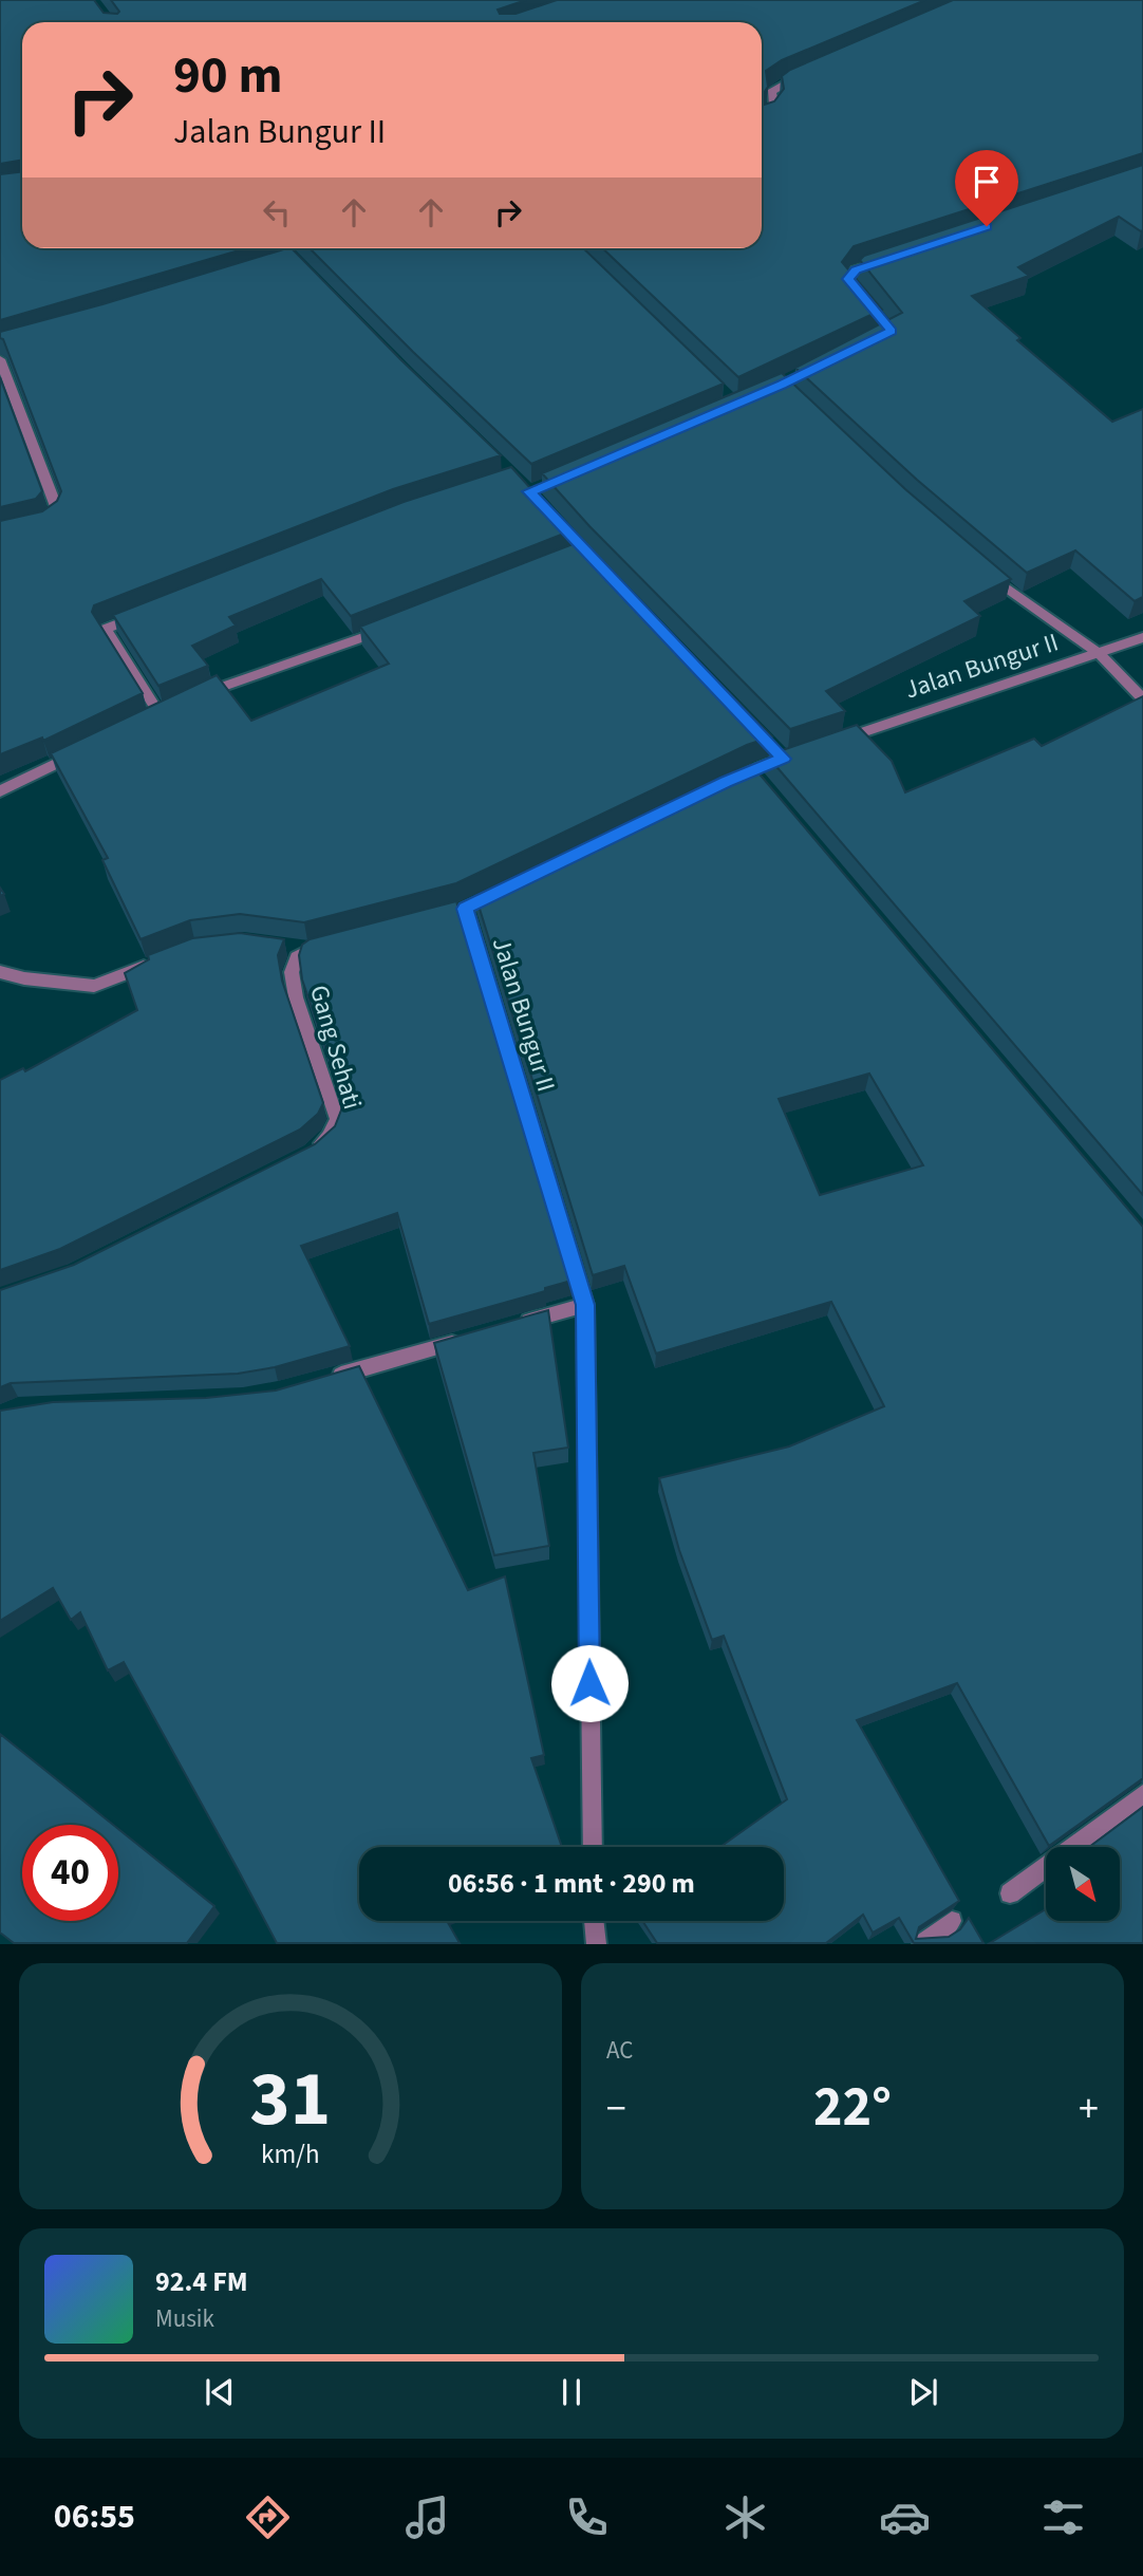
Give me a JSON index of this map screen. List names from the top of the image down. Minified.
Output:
{"streets":{"street":["Jalan Bungur II","Gang Sehati"]},"north":"bottom right","page":{"turn":["90 m","Jalan Bungur II"],"limit":"40","trip":"06:56 · 1 mnt · 290 m","tile":"AC","heat":["−","22°","+"],"song":["92.4 FM","Musik"],"tabs":"06:55","gauge":["31","km/h"]}}
